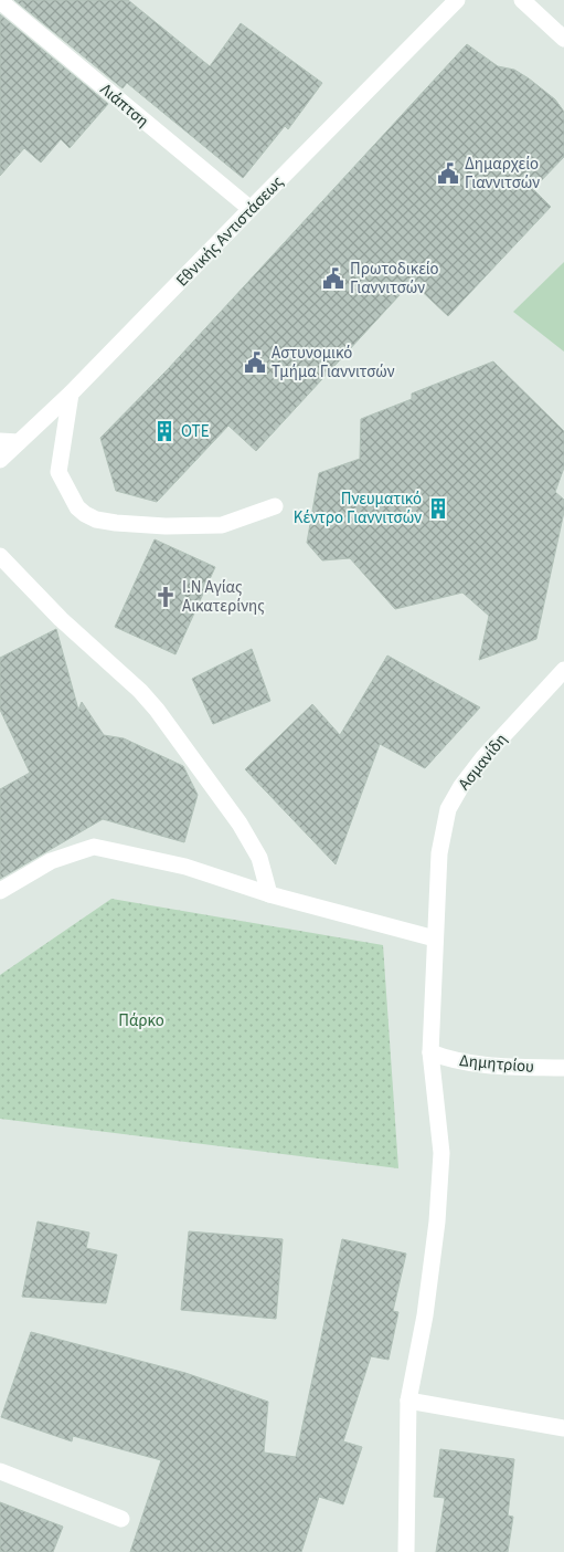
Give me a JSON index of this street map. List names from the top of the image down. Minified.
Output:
{"streets":{"street":["Λιάπτση","Εθνικής Αντιστάσεως","Ασμανίδη","Δημητρίου"]},"crossings":[["Λιάπτση","Εθνικής Αντιστάσεως"],["Ασμανίδη","Δημητρίου"]],"parks":["Πάρκο"],"places":{"public building":["Δημαρχείο Γιαννιτσών","Πρωτοδικείο Γιαννιτσών","Αστυνομικό Τμήμα Γιαννιτσών"],"building":["ΟΤΕ","Πνευματικό Κέντρο Γιαννιτσών"],"church":["Ι.Ν Αγίας Αικατερίνης"]}}
